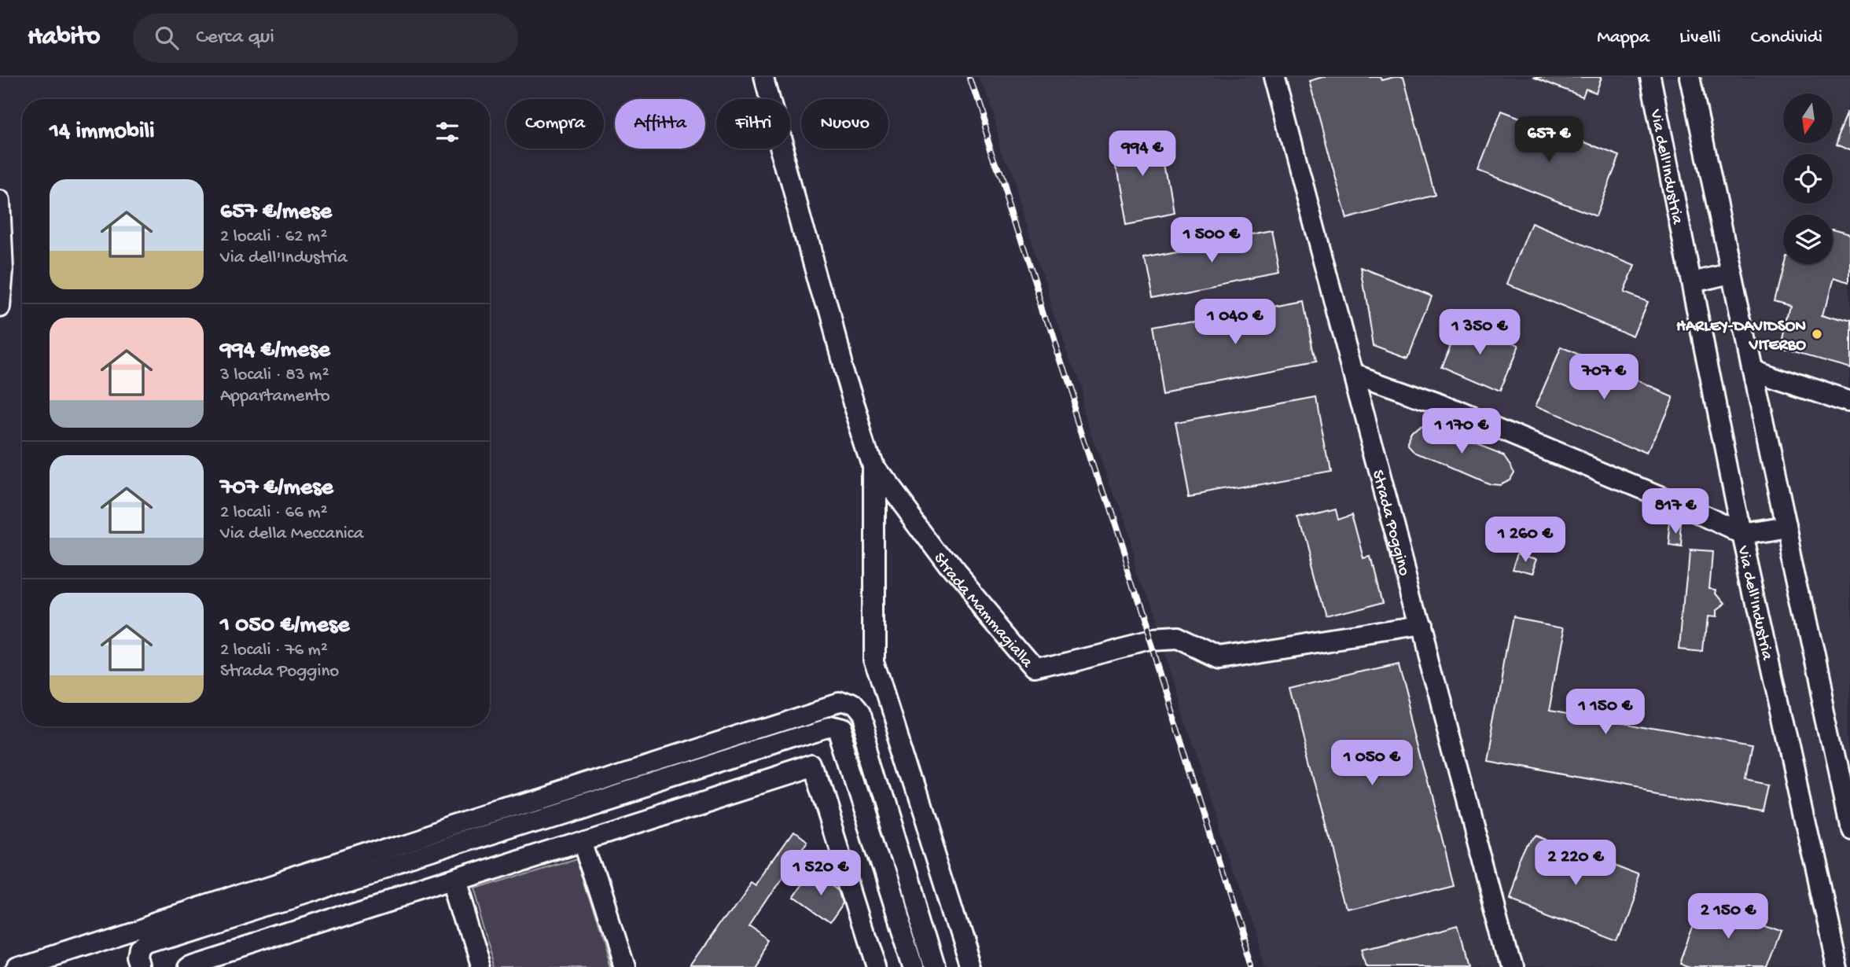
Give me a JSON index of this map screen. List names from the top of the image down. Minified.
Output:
{"streets":{"street":["Via dell'Industria","Strada Poggino","Strada Mammagialla"]},"crossings":[["Strada Poggino","Strada Mammagialla"]],"places":["HARLEY-DAVIDSON VITERBO"],"north":"bottom","page":{"header":"Habito","search":"Cerca qui","nav":["Mappa","Livelli","Condividi"],"chip":["Compra","Affitta","Filtri","Nuovo"],"heading":"14 immobili","price":["657 €","994 €","1 500 €","1 040 €","1 350 €","707 €","1 170 €","817 €","1 260 €","1 150 €","1 050 €","2 220 €","1 520 €","2 150 €"],"list":[{"name":"657 €/mese","note":"2 locali · 62 m² · Via dell'Industria"},{"name":"994 €/mese","note":"3 locali · 83 m² · Appartamento"},{"name":"707 €/mese","note":"2 locali · 66 m² · Via della Meccanica"},{"name":"1 050 €/mese","note":"2 locali · 76 m² · Strada Poggino"}]}}
